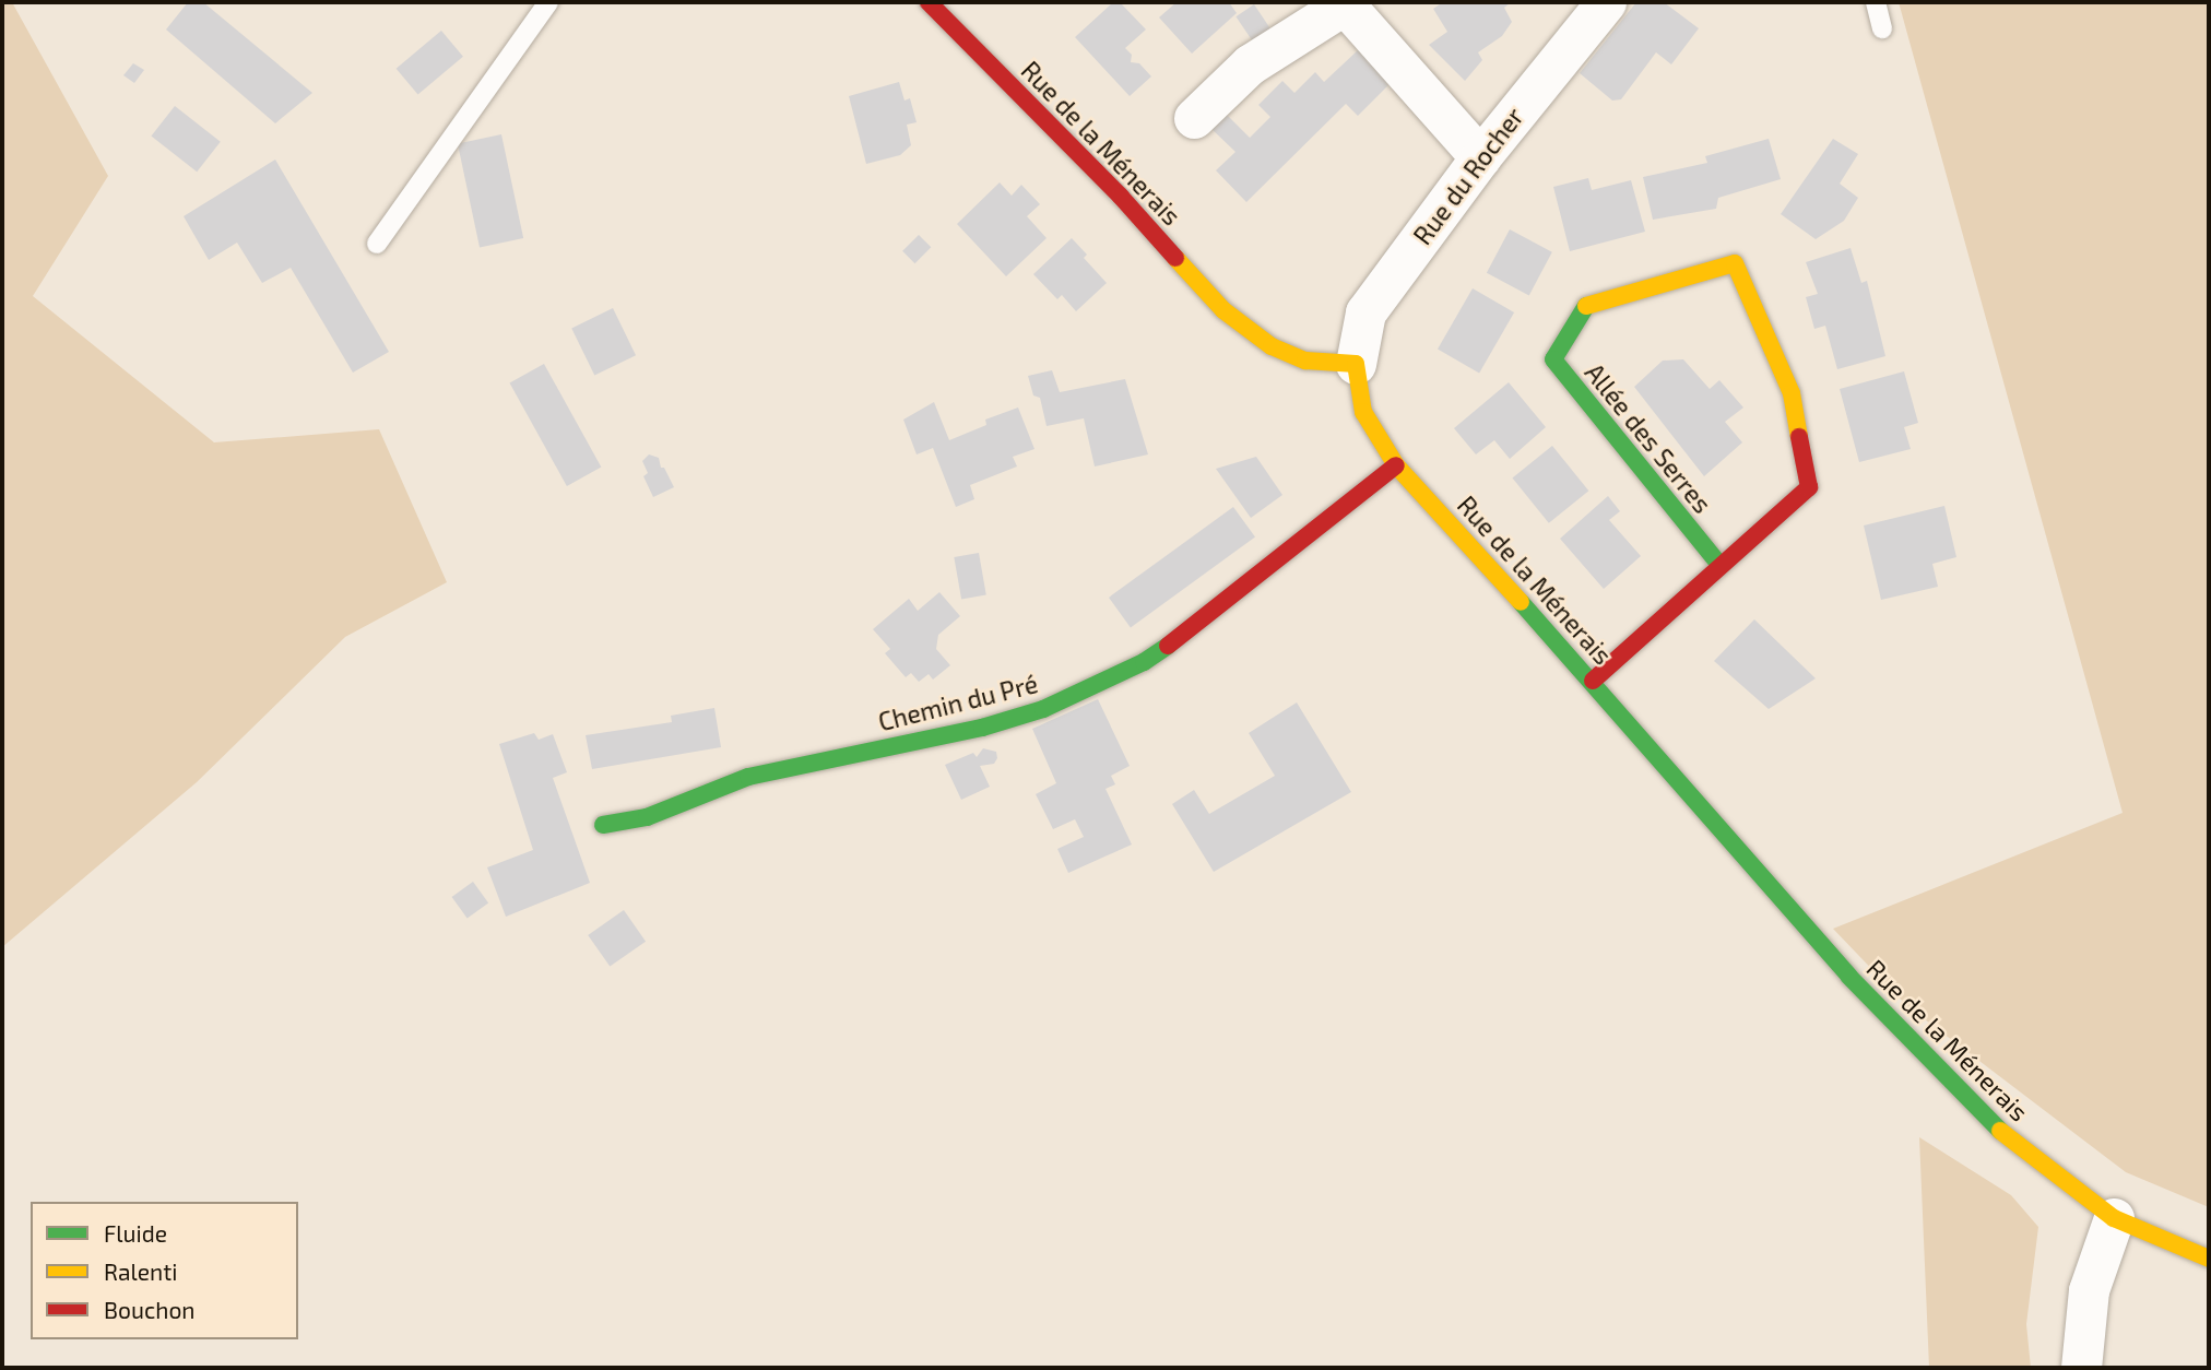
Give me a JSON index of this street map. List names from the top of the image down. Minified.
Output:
{"streets":{"street":["Rue de la Ménerais","Rue du Rocher","Allée des Serres","Chemin du Pré"]},"crossings":[["Rue de la Ménerais","Rue du Rocher"],["Rue de la Ménerais","Allée des Serres"],["Rue de la Ménerais","Chemin du Pré"]],"legend":["Fluide","Ralenti","Bouchon"]}
